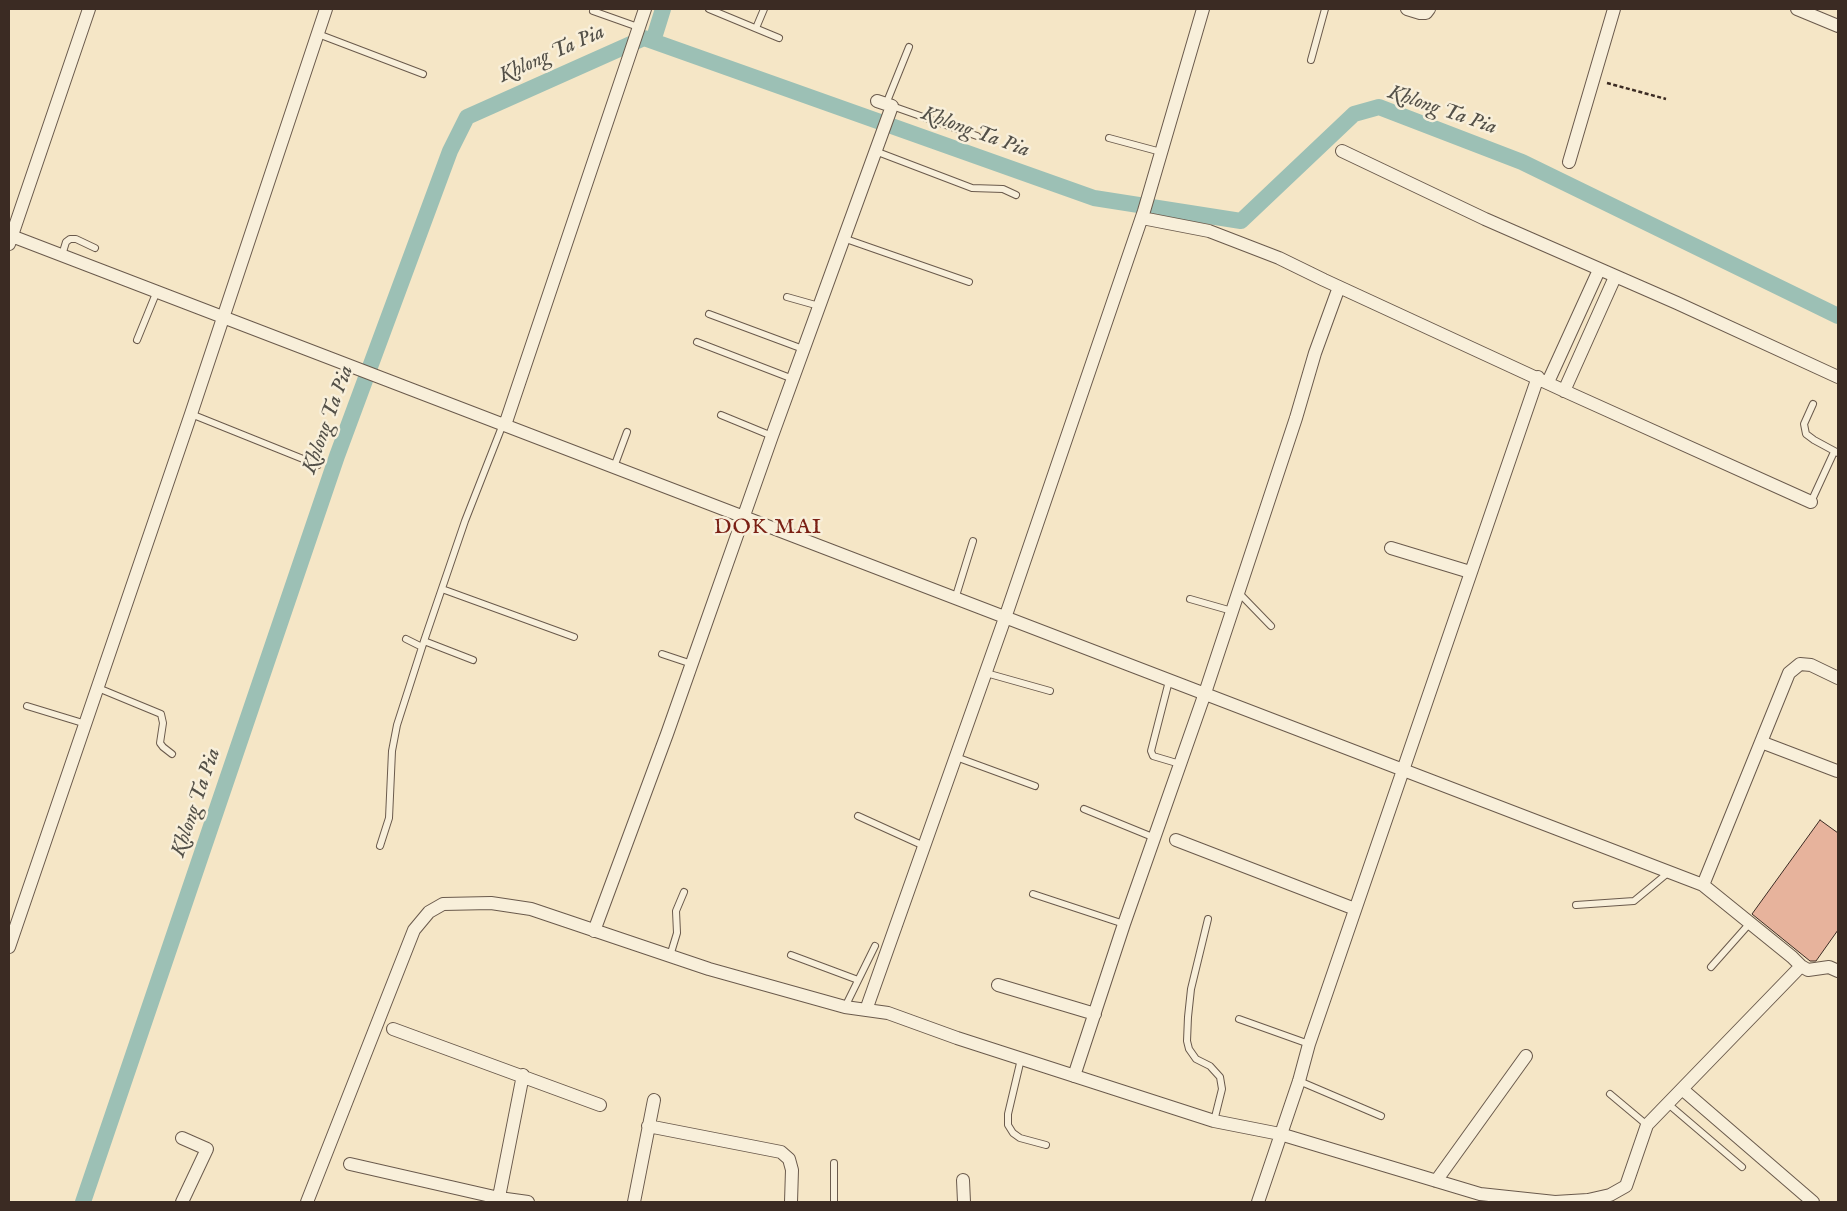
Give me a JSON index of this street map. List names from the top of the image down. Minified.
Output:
{"districts":["DOK MAI"],"water":["Khlong Ta Pia"]}
